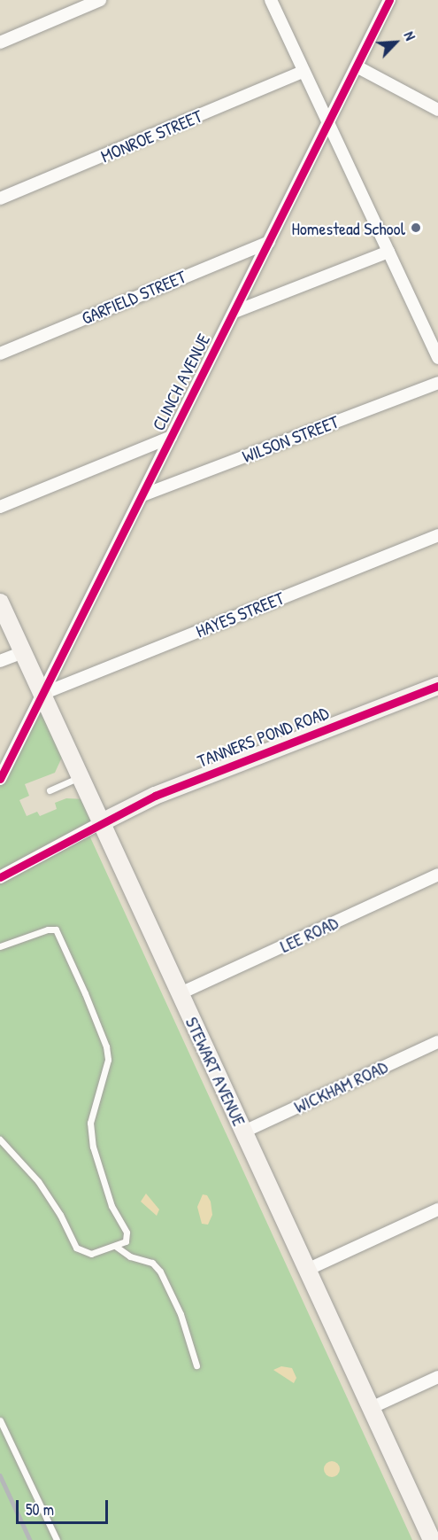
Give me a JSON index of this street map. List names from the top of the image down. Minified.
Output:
{"streets":{"main road":["TANNERS POND ROAD","STEWART AVENUE"],"street":["MONROE STREET","GARFIELD STREET","CLINCH AVENUE","WILSON STREET","HAYES STREET","LEE ROAD","WICKHAM ROAD"]},"crossings":[["GARFIELD STREET","CLINCH AVENUE"],["CLINCH AVENUE","WILSON STREET"],["CLINCH AVENUE","HAYES STREET"],["CLINCH AVENUE","STEWART AVENUE"],["HAYES STREET","STEWART AVENUE"],["TANNERS POND ROAD","STEWART AVENUE"],["LEE ROAD","STEWART AVENUE"],["STEWART AVENUE","WICKHAM ROAD"]],"places":["Homestead School"],"scale_bar":"50 m","north":"top right"}
